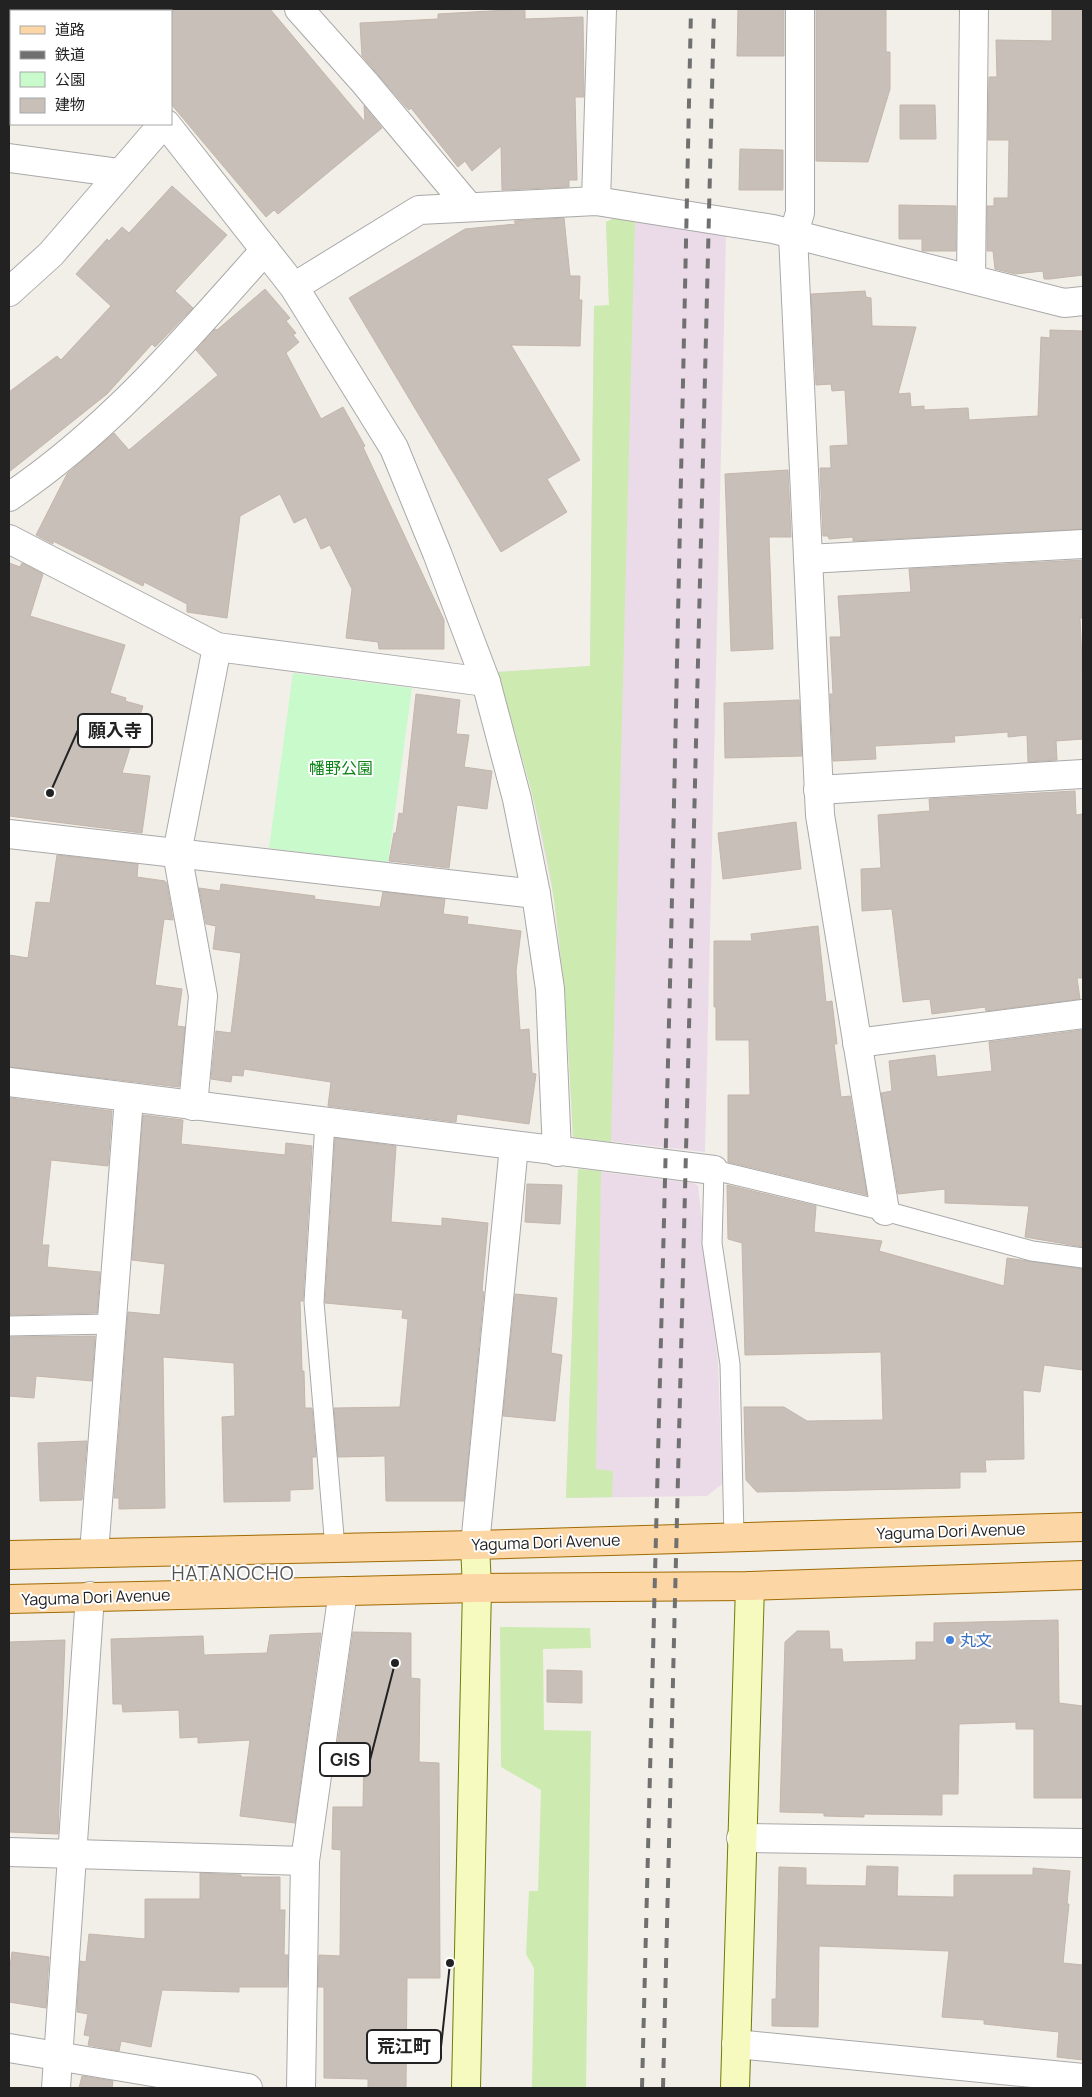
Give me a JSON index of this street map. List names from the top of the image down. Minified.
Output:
{"streets":{"main road":["Yaguma Dori Avenue"]},"districts":["HATANOCHO"],"parks":["幡野公園"],"places":["願入寺","丸文","GIS","荒江町"],"legend":["道路","鉄道","公園","建物"]}
